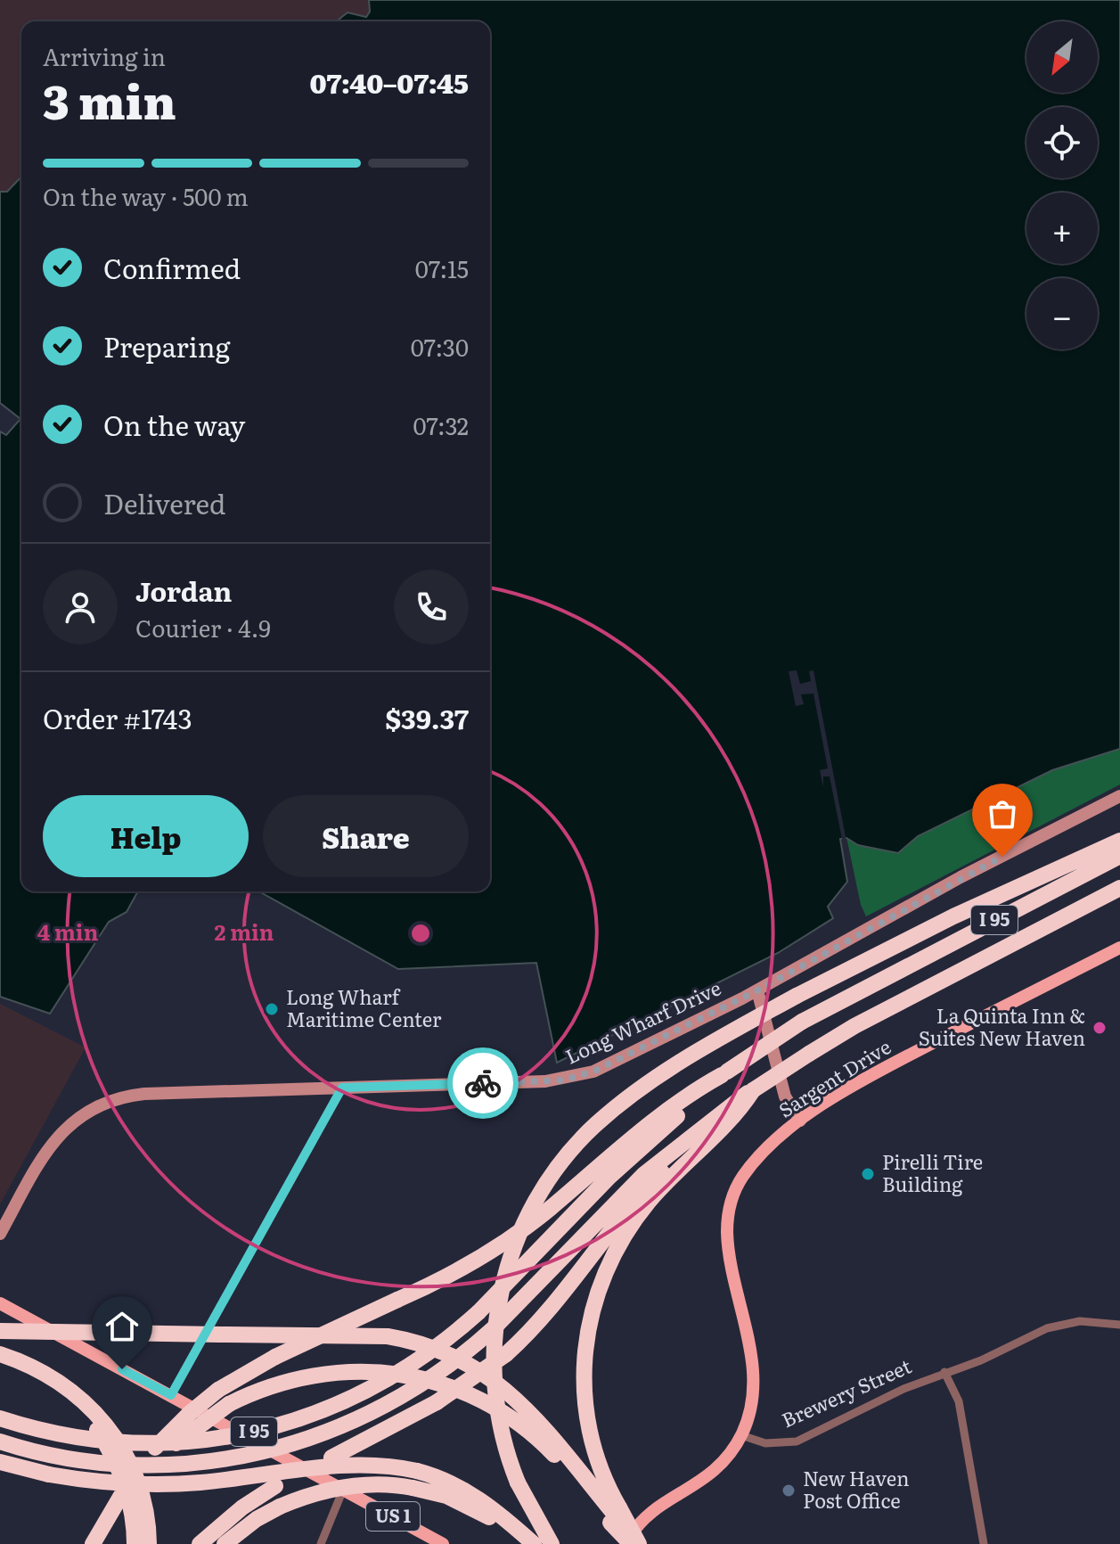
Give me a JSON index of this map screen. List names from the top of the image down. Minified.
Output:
{"streets":{"highway":["I 95"],"main road":["Long Wharf Drive","Sargent Drive","US 1"],"street":["Brewery Street"]},"crossings":[["Sargent Drive","Brewery Street"]],"places":["Long Wharf Maritime Center","La Quinta Inn & Suites New Haven","Pirelli Tire Building","New Haven Post Office"],"north":"bottom left","page":{"map_buttons":["+","−"],"heading":["3 min","Arriving in","07:40–07:45"],"panel":["Jordan","Courier · 4.9","Order #1743","$39.37"],"bar":"On the way · 500 m","list":[["Confirmed","07:15"],["Preparing","07:30"],["On the way","07:32"],"Delivered"],"buttons":["Help","Share"]},"rings":["4 min","2 min"]}
